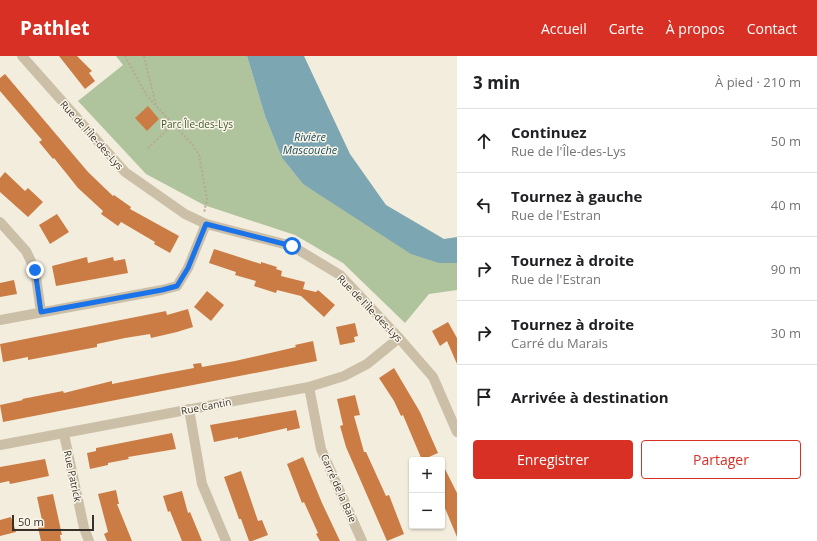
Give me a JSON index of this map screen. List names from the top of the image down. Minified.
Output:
{"streets":{"street":["Rue de l'Île-des-Lys","Rue Cantin","Rue Patrick","Carré de la Baie"]},"crossings":[["Rue de l'Île-des-Lys","Rue Cantin"],["Rue Cantin","Rue Patrick"],["Rue Cantin","Carré de la Baie"]],"water":["Rivière Mascouche"],"parks":["Parc Île-des-Lys"],"scale_bar":"50 m","page":{"header":"Pathlet","nav":["Accueil","Carte","À propos","Contact"],"heading":["3 min","À pied · 210 m"],"list":[["Continuez","Rue de l'Île-des-Lys","50 m"],["Tournez à gauche","Rue de l'Estran","40 m"],["Tournez à droite","Rue de l'Estran","90 m"],["Tournez à droite","Carré du Marais","30 m"],"Arrivée à destination"],"buttons":["Enregistrer","Partager"],"map_buttons":["+","−"],"scale":"50 m"}}
